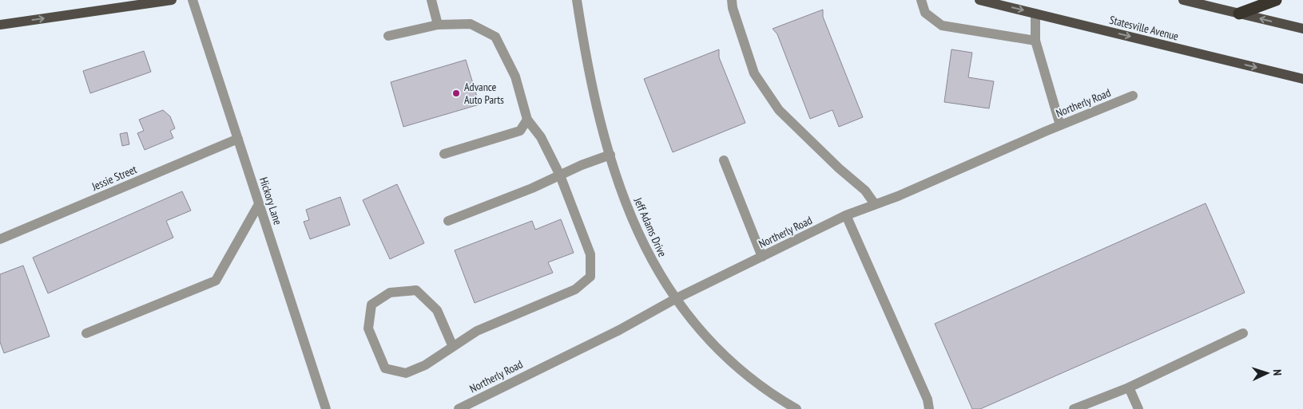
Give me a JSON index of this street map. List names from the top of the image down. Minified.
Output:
{"streets":{"main road":["Statesville Avenue"],"street":["Northerly Road","Jessie Street","Hickory Lane","Jeff Adams Drive"]},"crossings":[["Northerly Road","Jeff Adams Drive"],["Jessie Street","Hickory Lane"]],"places":["Advance Auto Parts"],"north":"right"}
